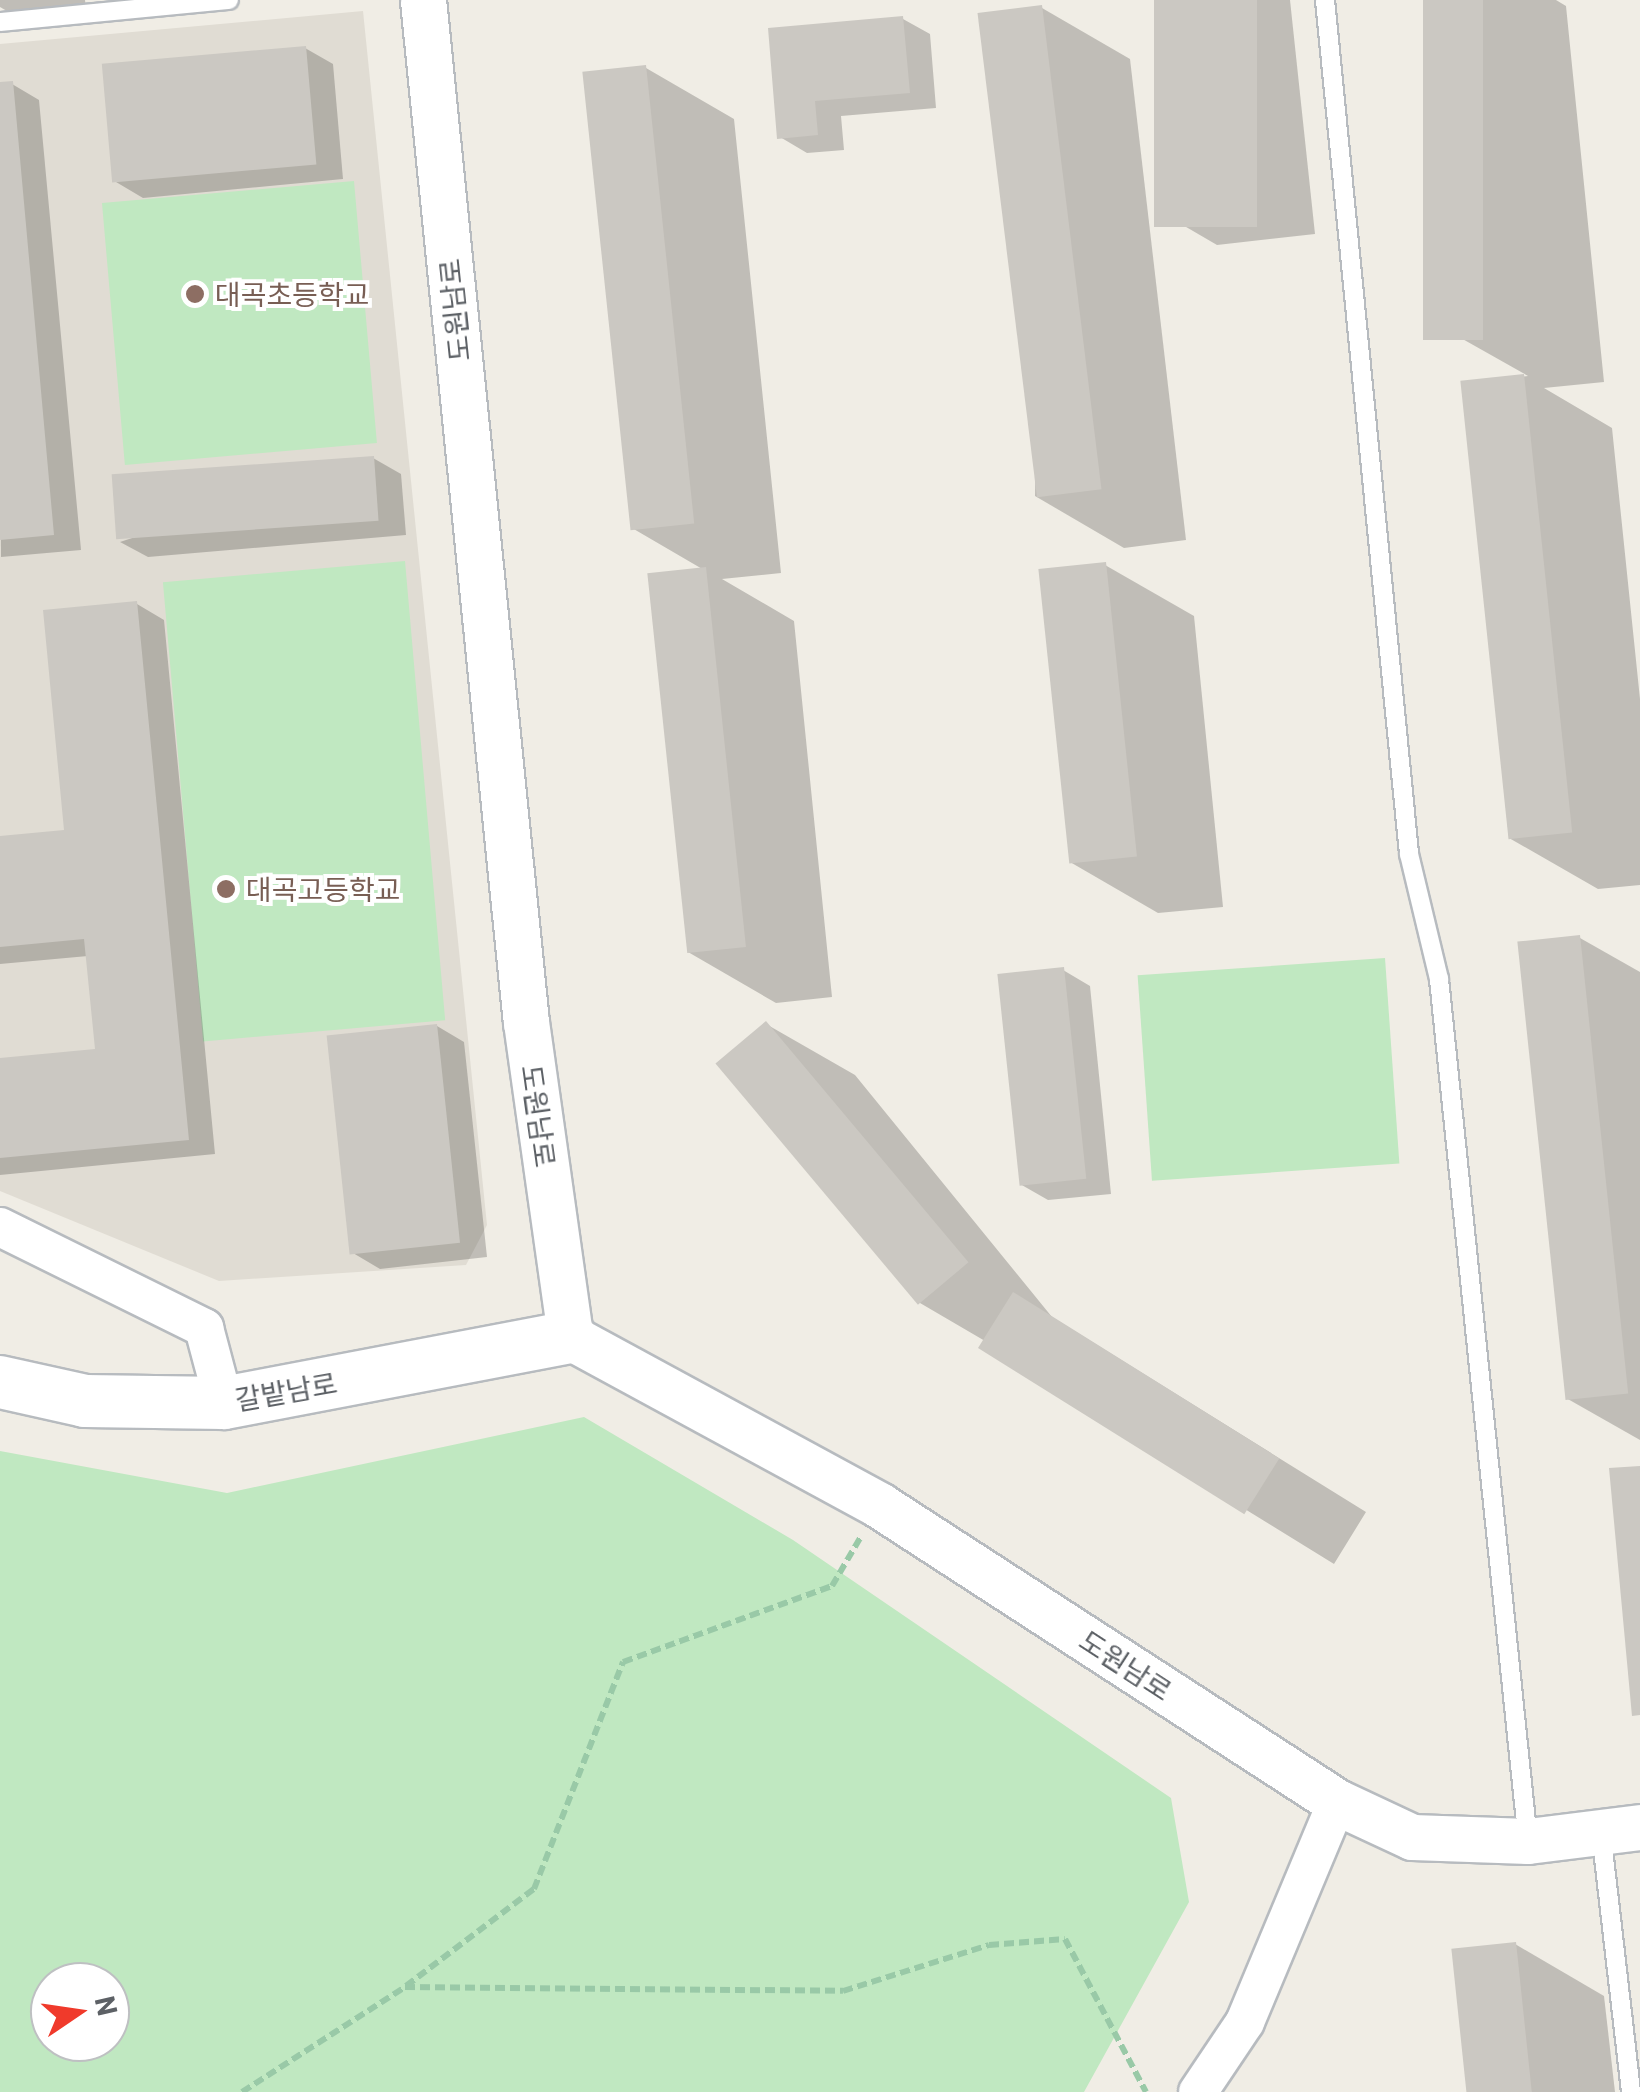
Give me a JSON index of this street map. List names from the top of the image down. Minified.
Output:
{"streets":{"main road":["갈밭남로"],"street":["도원남로"]},"crossings":[["도원남로","갈밭남로"]],"places":["대곡초등학교","대곡고등학교"],"north":"right"}
